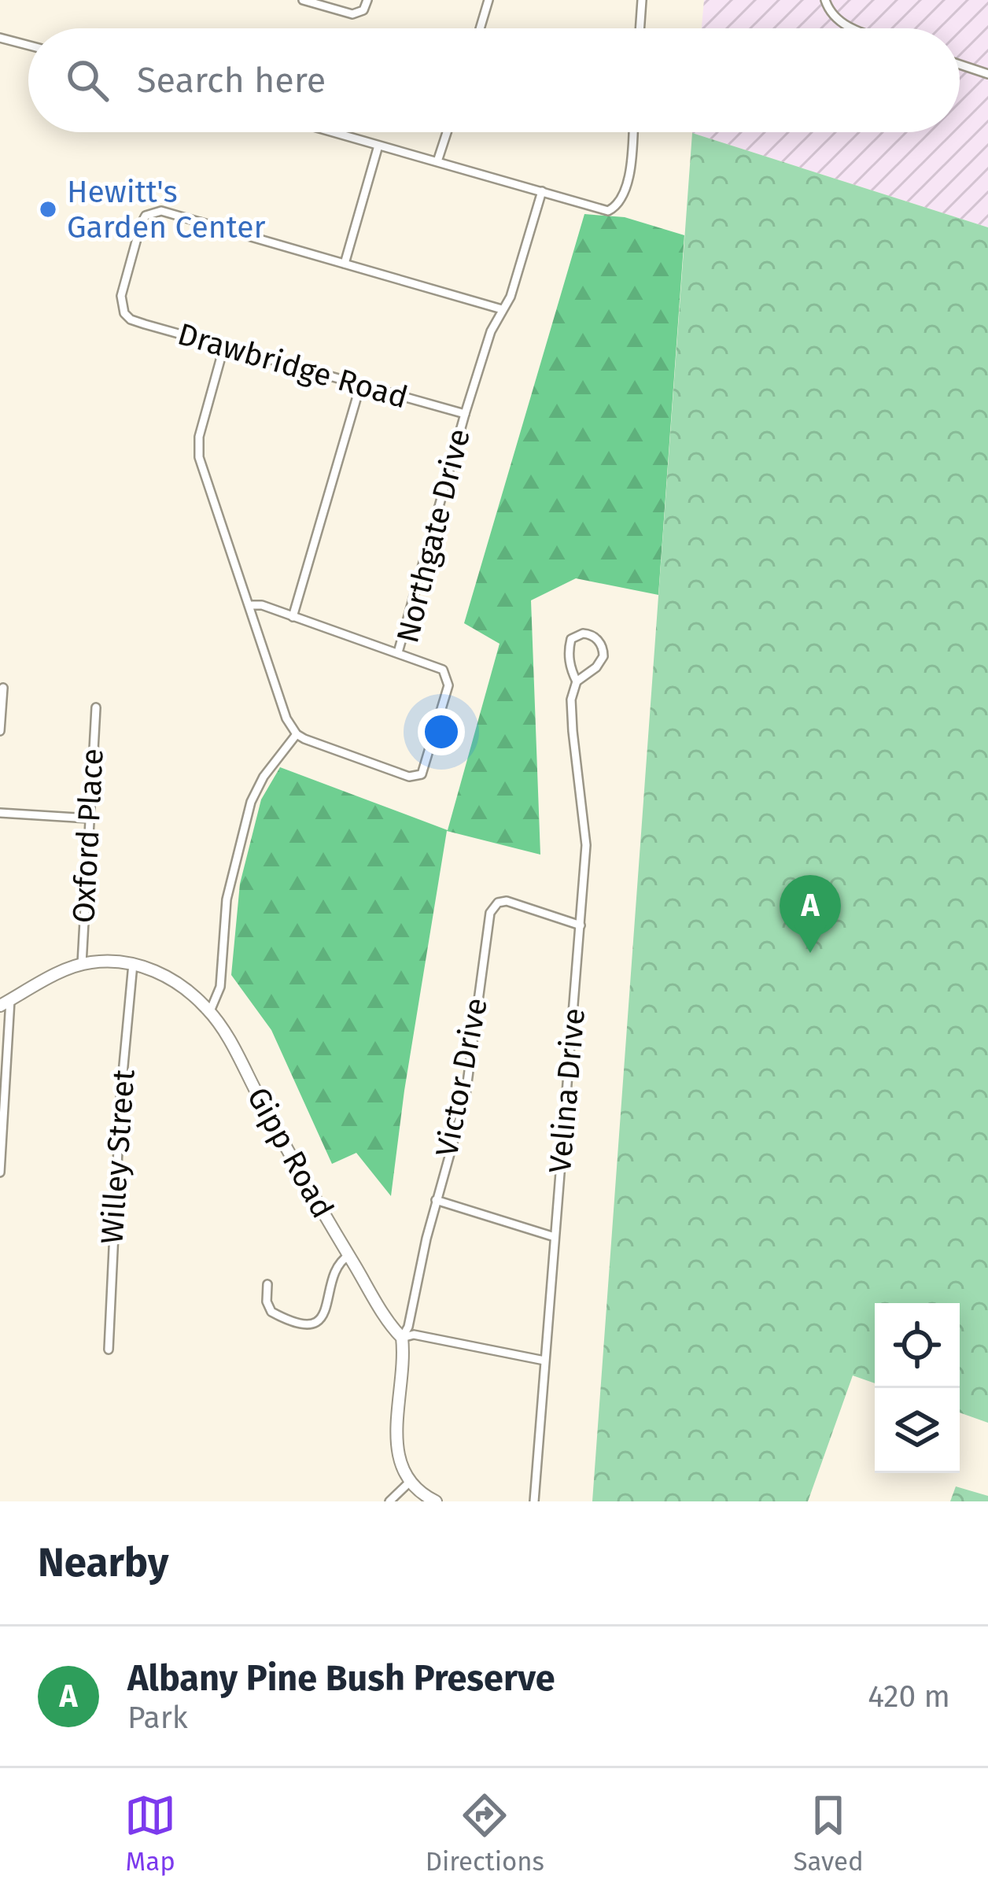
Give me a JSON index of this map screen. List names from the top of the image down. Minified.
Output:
{"streets":{"street":["Drawbridge Road","Northgate Drive","Oxford Place","Victor Drive","Velina Drive","Gipp Road","Willey Street"]},"crossings":[["Drawbridge Road","Northgate Drive"],["Oxford Place","Gipp Road"],["Victor Drive","Velina Drive"],["Victor Drive","Gipp Road"],["Gipp Road","Willey Street"]],"places":["Hewitt's Garden Center"],"page":{"search":"Search here","pins":"A","heading":"Nearby","list":[{"mark":"A","name":"Albany Pine Bush Preserve","note":"Park","value":"420 m"}],"nav":["Map","Directions","Saved"]}}
